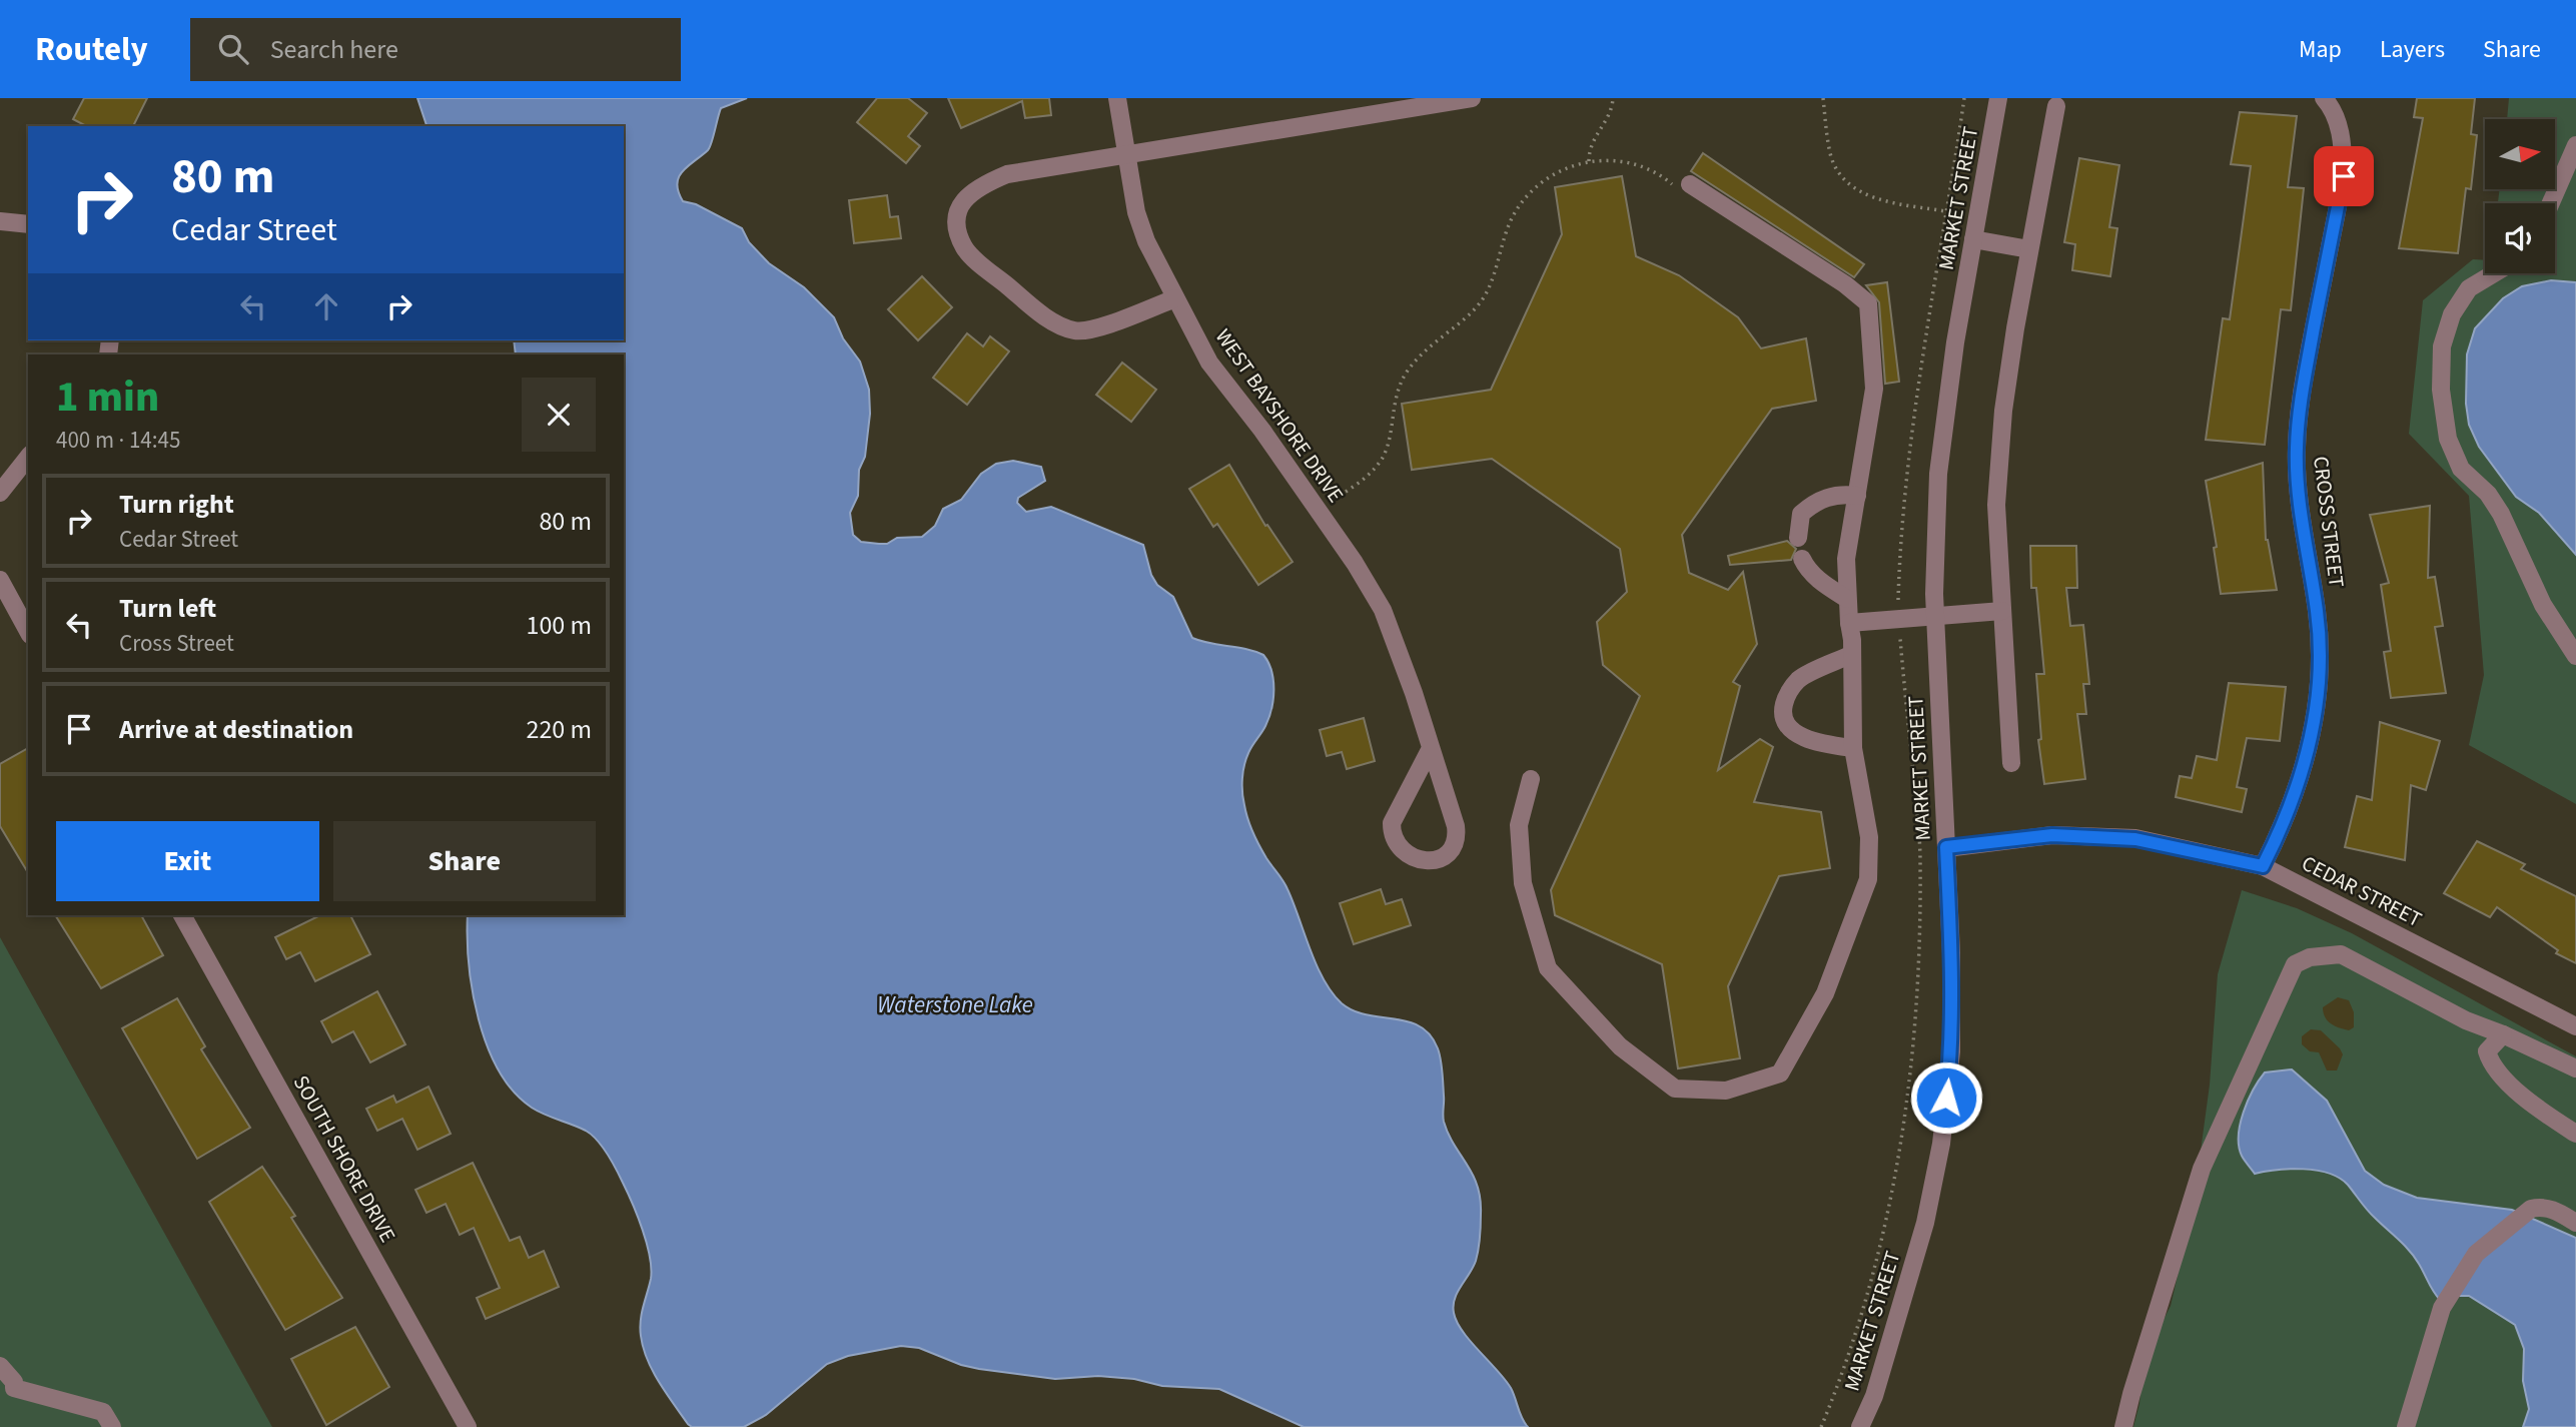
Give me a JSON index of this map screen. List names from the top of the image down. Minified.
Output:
{"streets":{"street":["MARKET STREET","WEST BAYSHORE DRIVE","CROSS STREET","CEDAR STREET","SOUTH SHORE DRIVE"]},"crossings":[["MARKET STREET","CEDAR STREET"],["CROSS STREET","CEDAR STREET"]],"water":["Waterstone Lake"],"north":"right","page":{"header":"Routely","search":"Search here","nav":["Map","Layers","Share"],"turn":["80 m","Cedar Street"],"heading":["1 min","400 m · 14:45"],"list":[{"name":"Turn right","note":"Cedar Street","value":"80 m"},{"name":"Turn left","note":"Cross Street","value":"100 m"},{"name":"Arrive at destination","value":"220 m"}],"buttons":["Exit","Share"]}}
